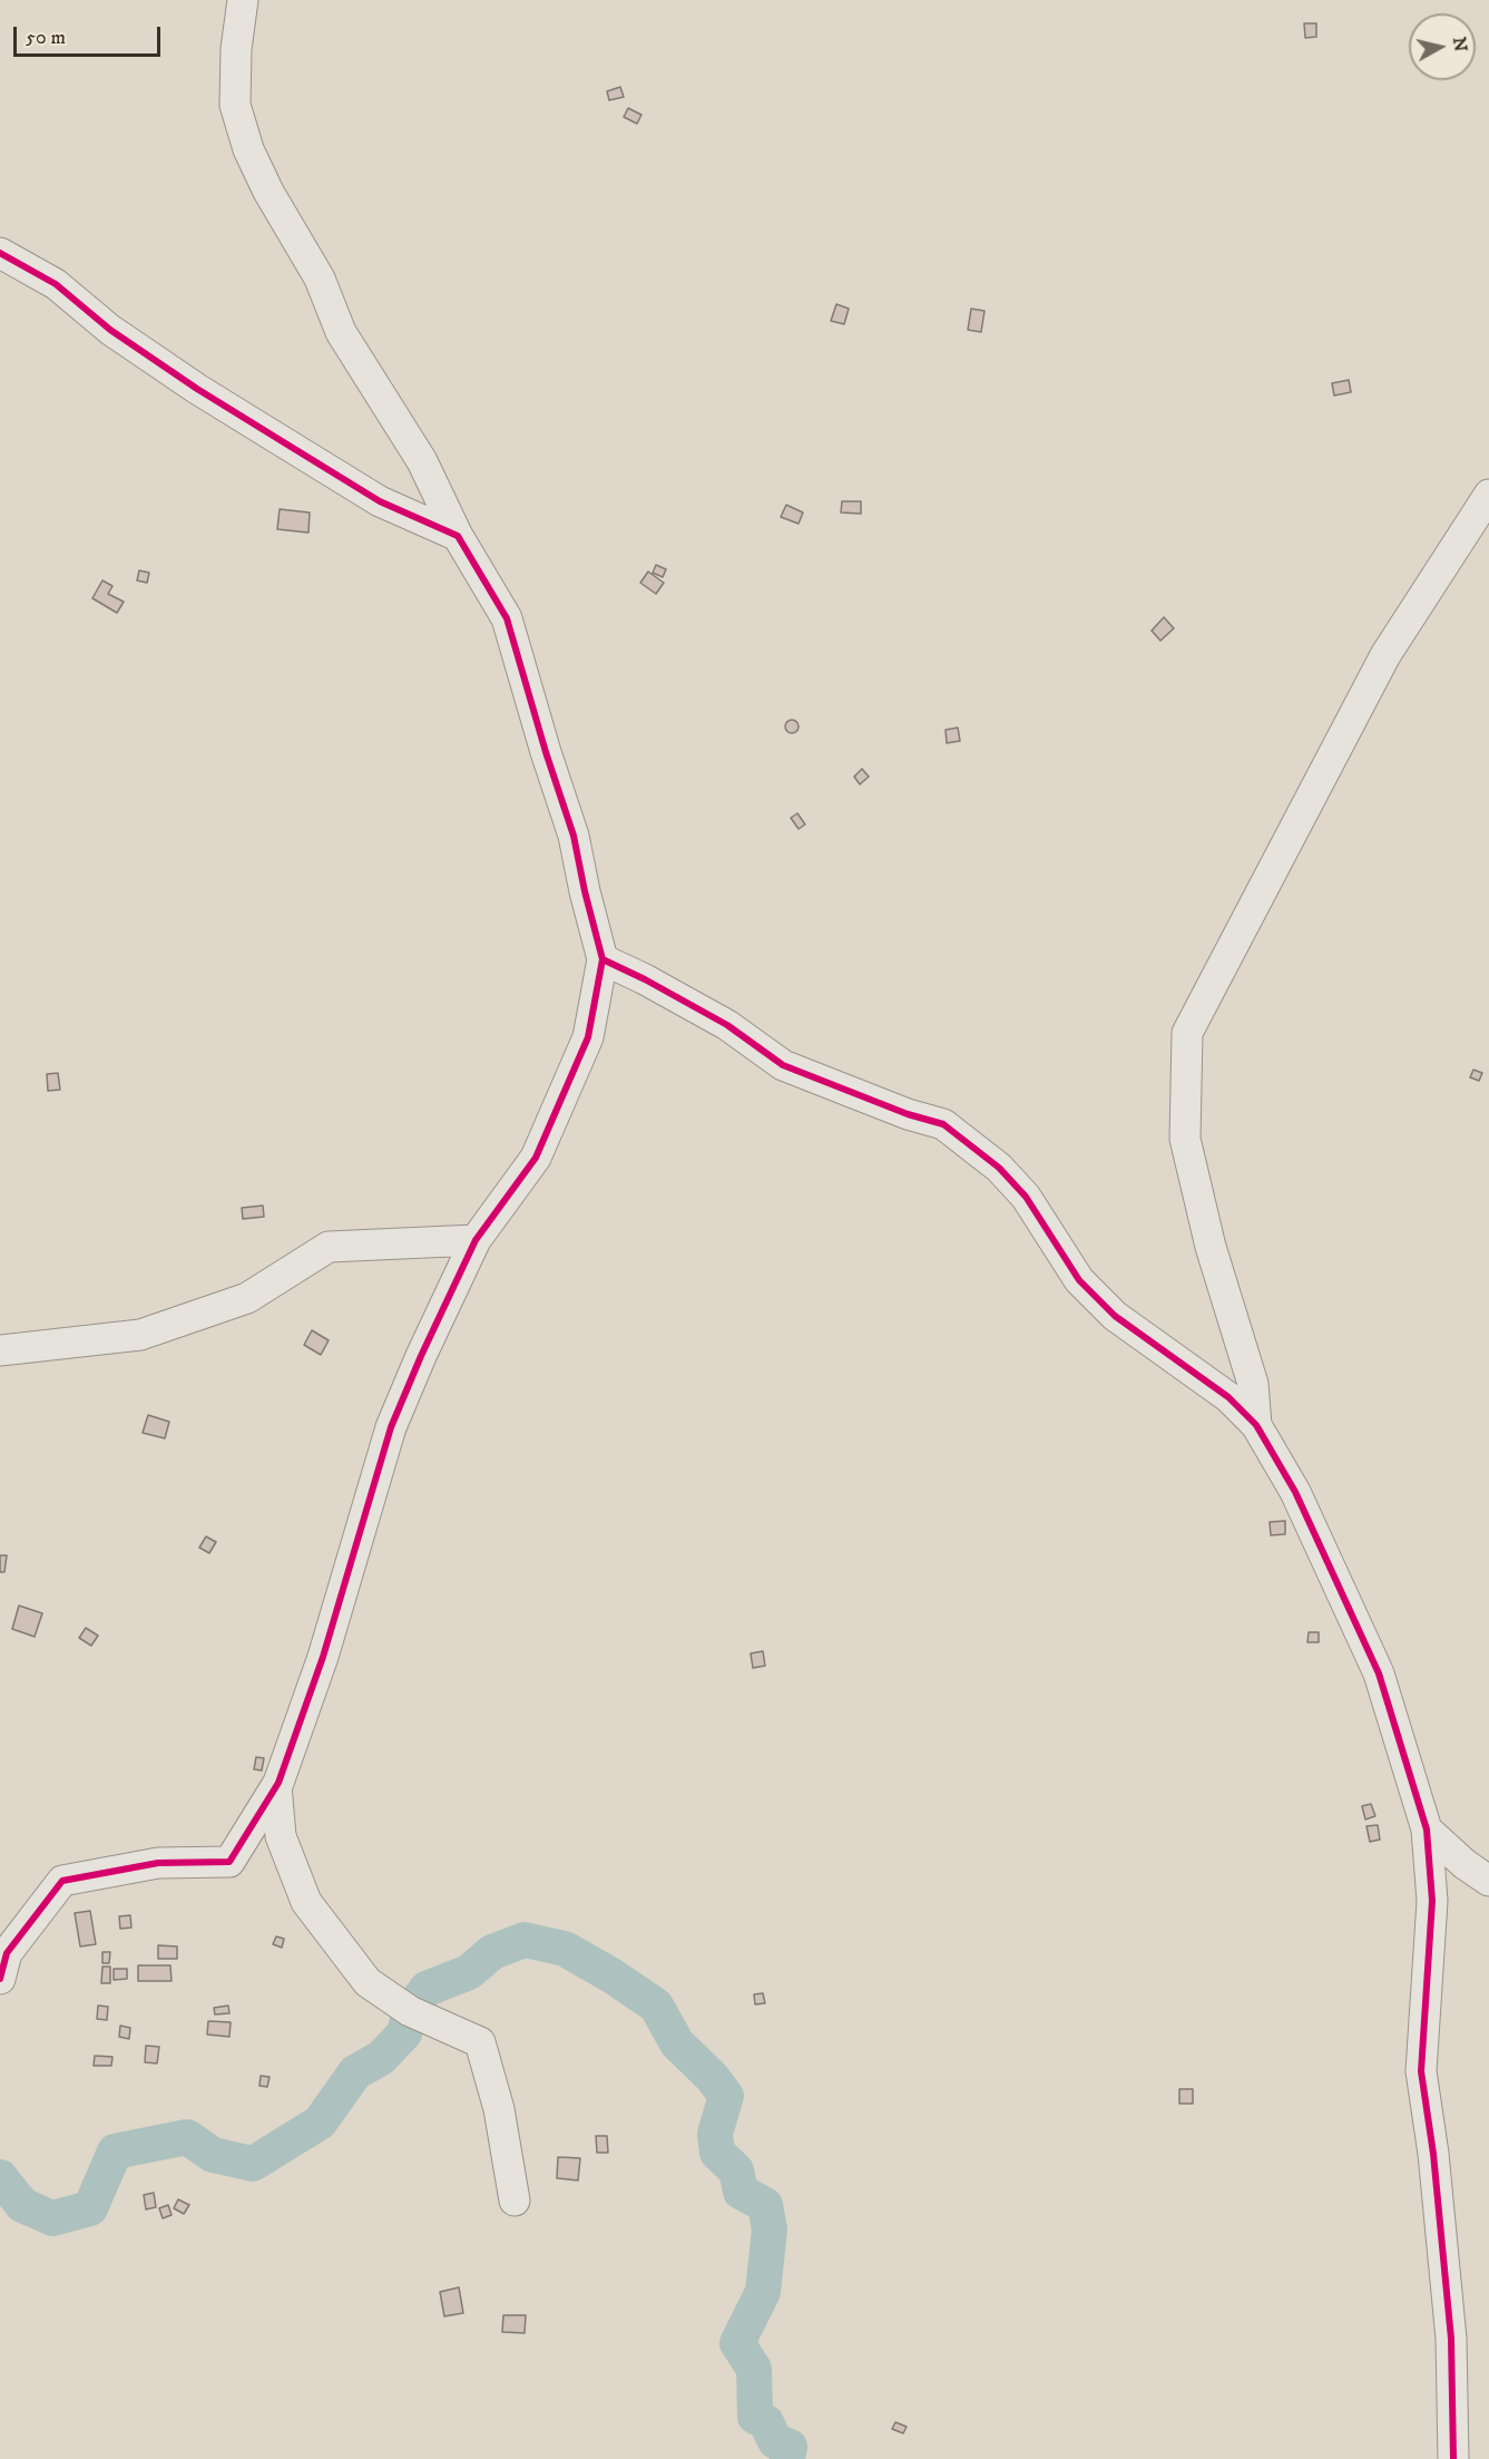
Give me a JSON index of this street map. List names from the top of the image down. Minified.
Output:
{"scale_bar":"50 m","north":"right"}
